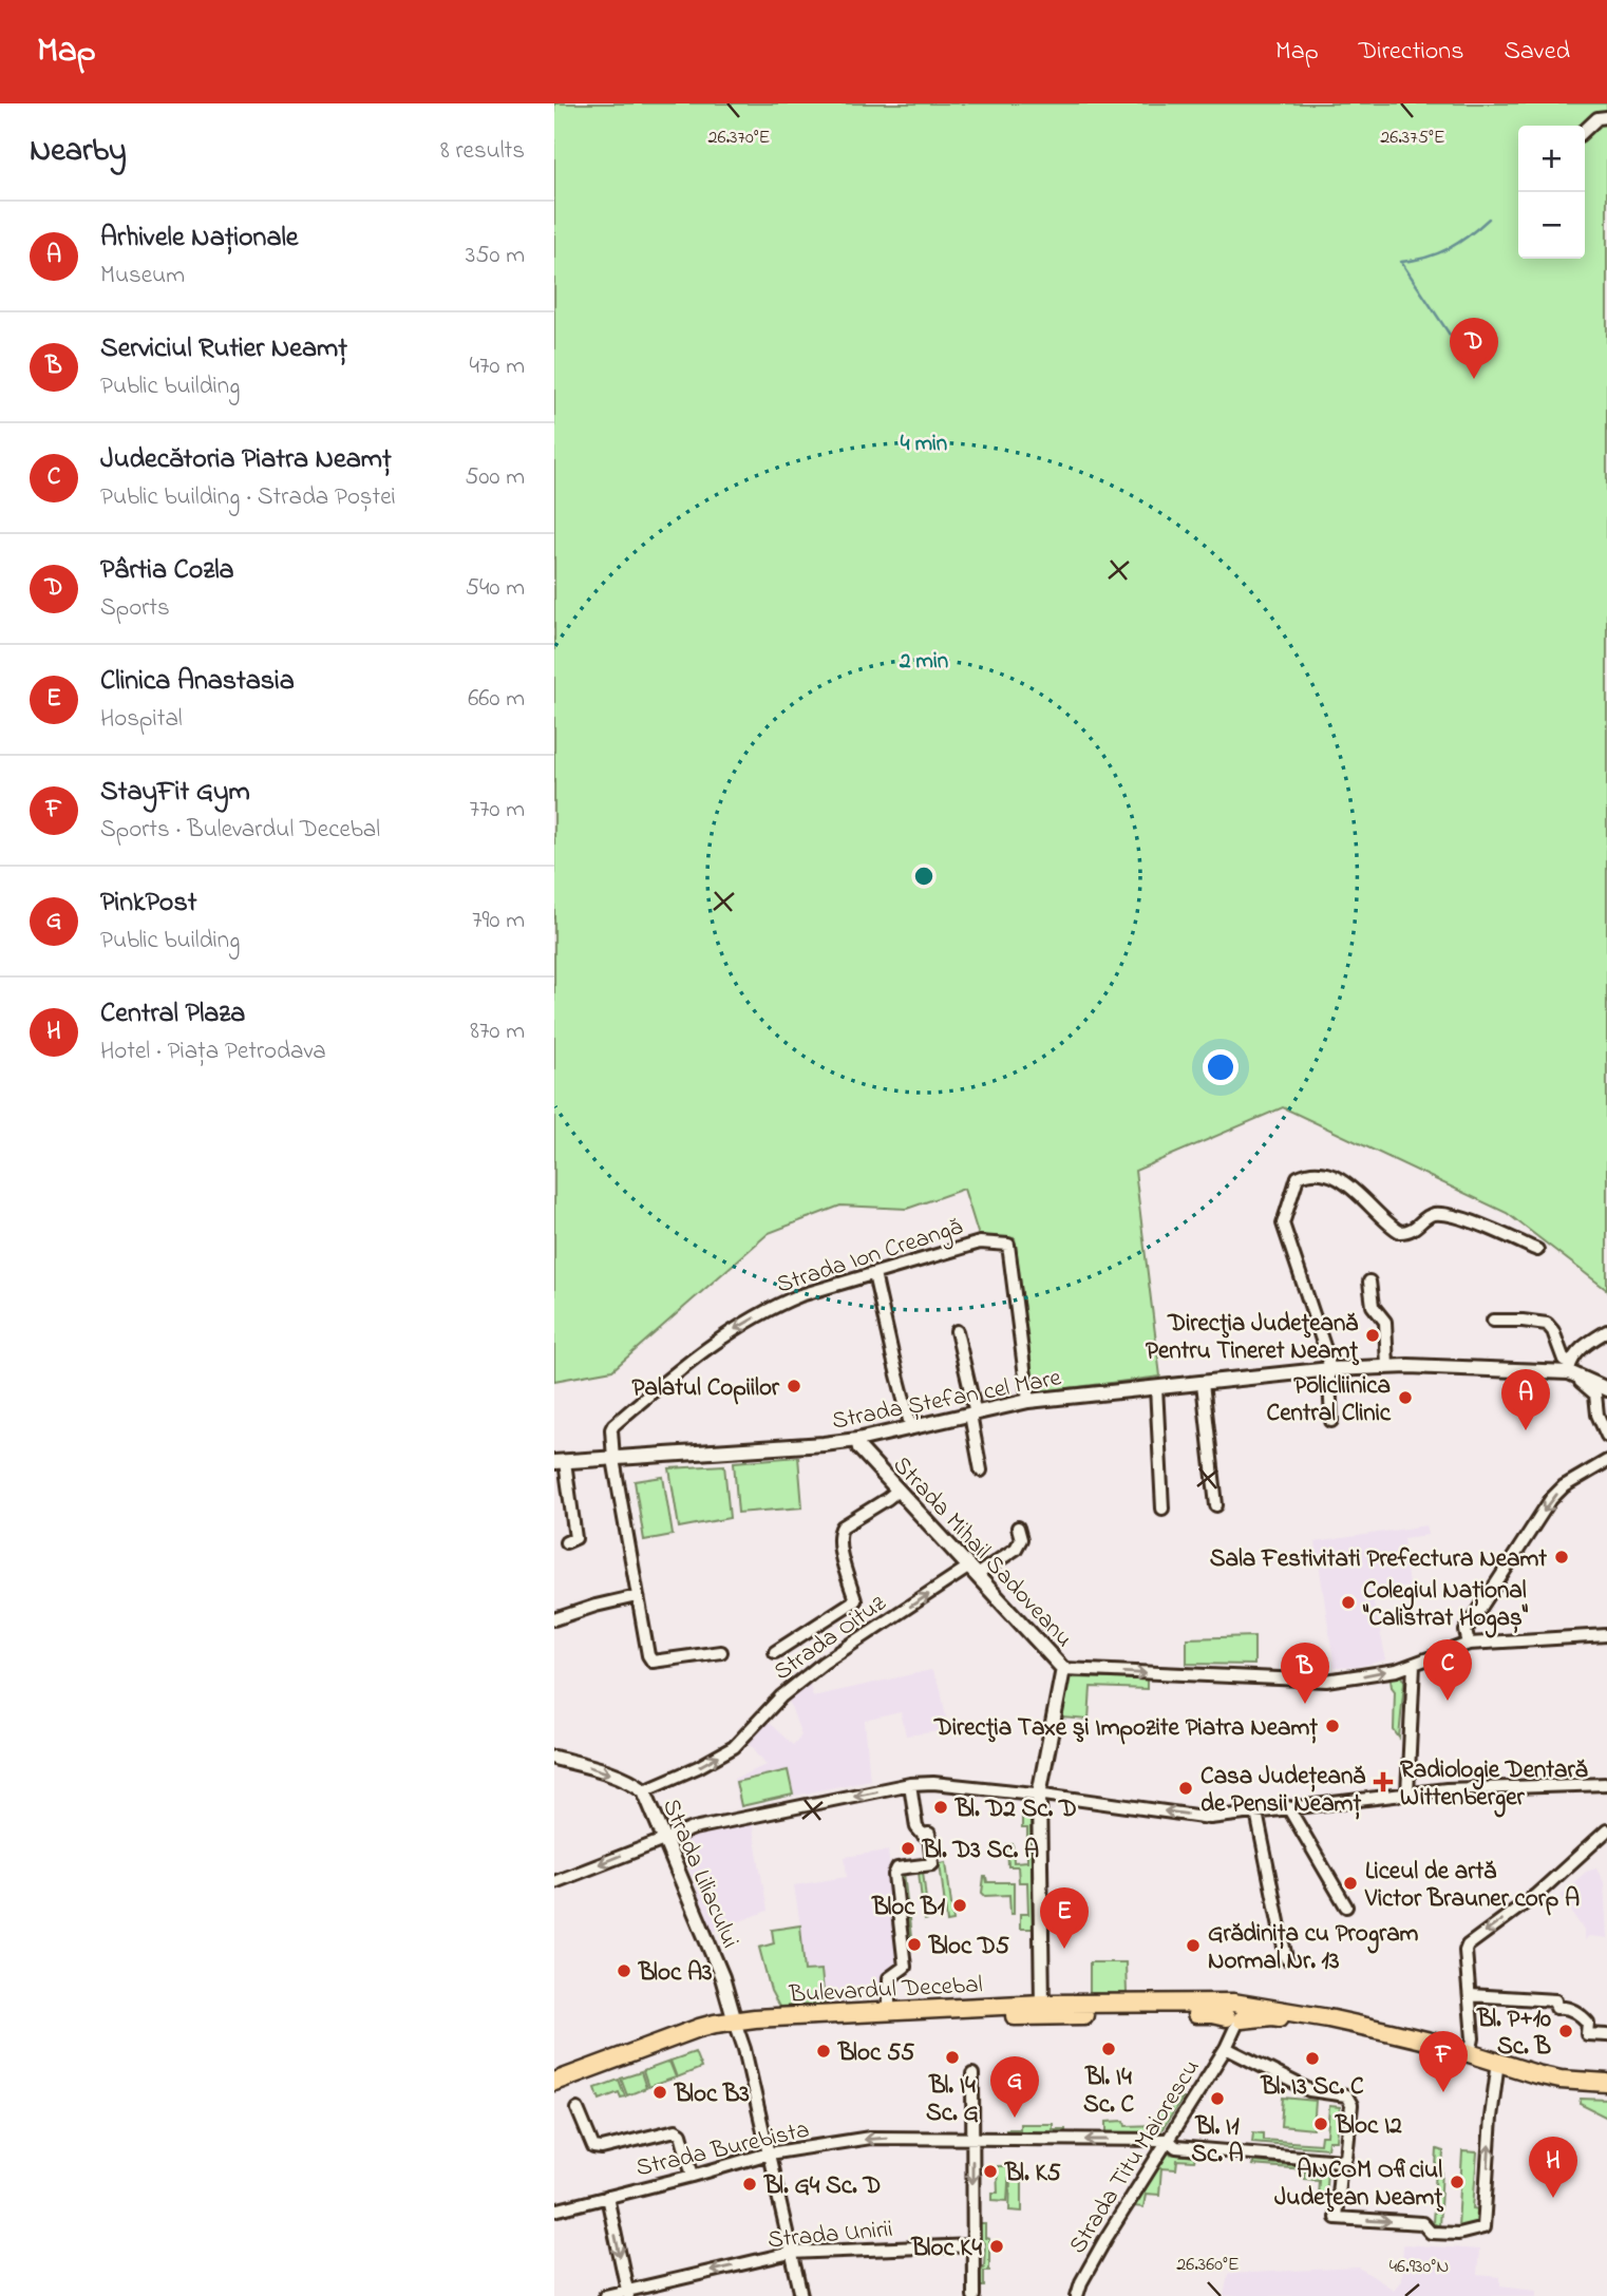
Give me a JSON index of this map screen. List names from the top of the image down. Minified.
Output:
{"streets":{"main road":["Bulevardul Decebal"],"street":["Strada Ion Creangă","Strada Ștefan cel Mare","Strada Mihail Sadoveanu","Strada Oituz","Strada Liliacului","Strada Burebista","Strada Titu Maiorescu","Strada Unirii"]},"crossings":[["Strada Ion Creangă","Strada Ștefan cel Mare"],["Strada Ștefan cel Mare","Strada Mihail Sadoveanu"],["Strada Mihail Sadoveanu","Strada Oituz"],["Strada Mihail Sadoveanu","Bulevardul Decebal"],["Strada Oituz","Strada Liliacului"],["Strada Liliacului","Bulevardul Decebal"],["Bulevardul Decebal","Strada Titu Maiorescu"],["Strada Burebista","Strada Titu Maiorescu"]],"one_way":["Strada Ion Creangă","Strada Burebista","Strada Unirii"],"places":{"other":["Direcţia Judeţeană Pentru Tineret Neamţ","Palatul Copiilor","Policliinica Central Clinic","Sala Festivitati Prefectura Neamt","Colegiul Național \"Calistrat Hogaș\"","Direcţia Taxe şi Impozite Piatra Neamț","Casa Județeană de Pensii Neamț","Bl. D2 Sc. D","Bl. D3 Sc. A","Liceul de artă Victor Brauner corp A","Bloc B1","Bloc D5","Grădinița cu Program Normal Nr. 13","Bloc A3","Bl. P+10 Sc. B","Bl. I4 Sc. C","Bloc 55","Bl. I4 Sc. G","Bl. I3 Sc. C","Bloc B3","Bl. I1 Sc. A","Bloc I2","Bl. K5","ANCOM Oficiul Judeţean Neamţ","Bl. G4 Sc. D","Bloc K4"],"health":["Radiologie Dentară Wittenberger"]},"page":{"header":"Map","nav":["Map","Directions","Saved"],"heading":["Nearby","8 results"],"map_buttons":["+","−"],"list":[{"mark":"A","name":"Arhivele Naționale","note":"Museum","value":"350 m"},{"mark":"B","name":"Serviciul Rutier Neamț","note":"Public building","value":"470 m"},{"mark":"C","name":"Judecătoria Piatra Neamț","note":"Public building · Strada Poștei","value":"500 m"},{"mark":"D","name":"Pârtia Cozla","note":"Sports","value":"540 m"},{"mark":"E","name":"Clinica Anastasia","note":"Hospital","value":"660 m"},{"mark":"F","name":"StayFit Gym","note":"Sports · Bulevardul Decebal","value":"770 m"},{"mark":"G","name":"PinkPost","note":"Public building","value":"790 m"},{"mark":"H","name":"Central Plaza","note":"Hotel · Piața Petrodava","value":"870 m"}],"pins":["D","A","C","B","E","F","G","H"]},"coordinates":["26.370°E","26.375°E","26.360°E","46.930°N"],"rings":["4 min","2 min"]}
